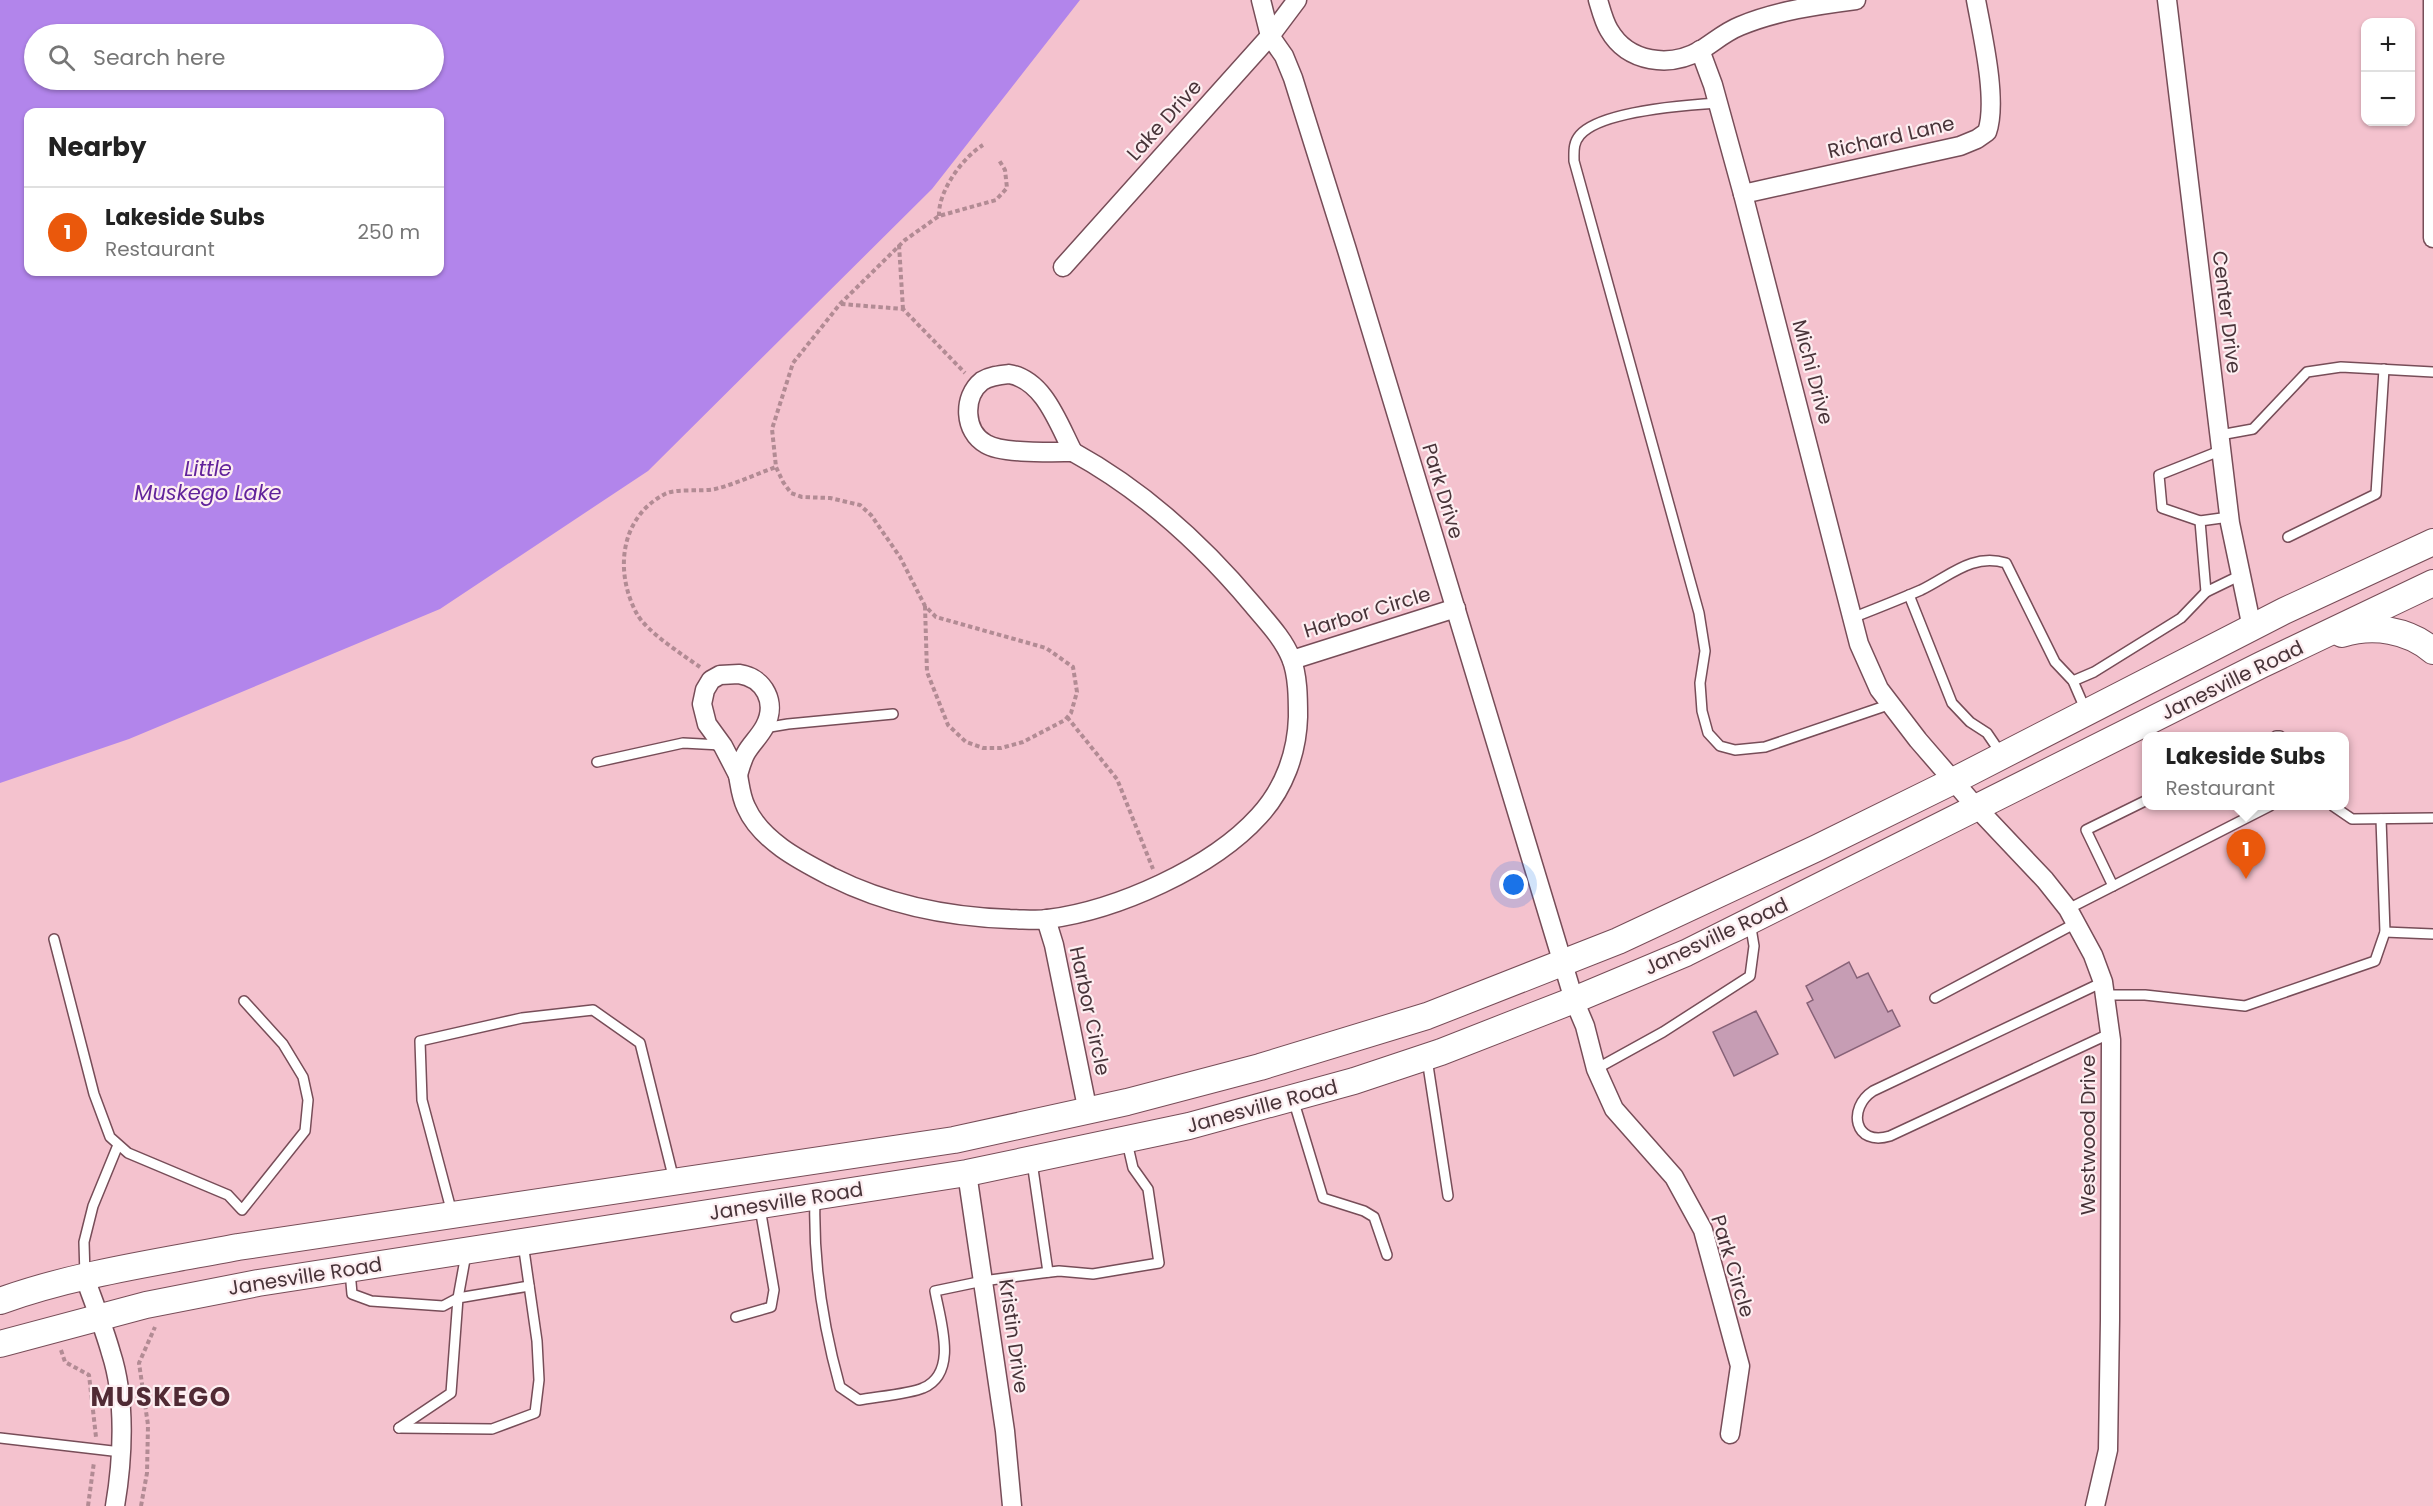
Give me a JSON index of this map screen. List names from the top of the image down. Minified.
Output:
{"streets":{"main road":["Janesville Road"],"street":["Lake Drive","Richard Lane","Center Drive","Michi Drive","Park Drive","Harbor Circle","Westwood Drive","Park Circle","Kristin Drive"]},"crossings":[["Lake Drive","Park Drive"],["Richard Lane","Michi Drive"],["Center Drive","Janesville Road"],["Michi Drive","Janesville Road"],["Michi Drive","Westwood Drive"],["Park Drive","Harbor Circle"],["Park Drive","Janesville Road"],["Park Drive","Park Circle"],["Harbor Circle","Janesville Road"],["Janesville Road","Westwood Drive"],["Janesville Road","Park Circle"],["Janesville Road","Kristin Drive"]],"districts":["MUSKEGO"],"water":["Little Muskego Lake"],"page":{"map_buttons":["+","−"],"search":"Search here","heading":"Nearby","list":[{"mark":"1","name":"Lakeside Subs","note":"Restaurant","value":"250 m"}],"popup":["Lakeside Subs","Restaurant"],"pins":"1"}}
